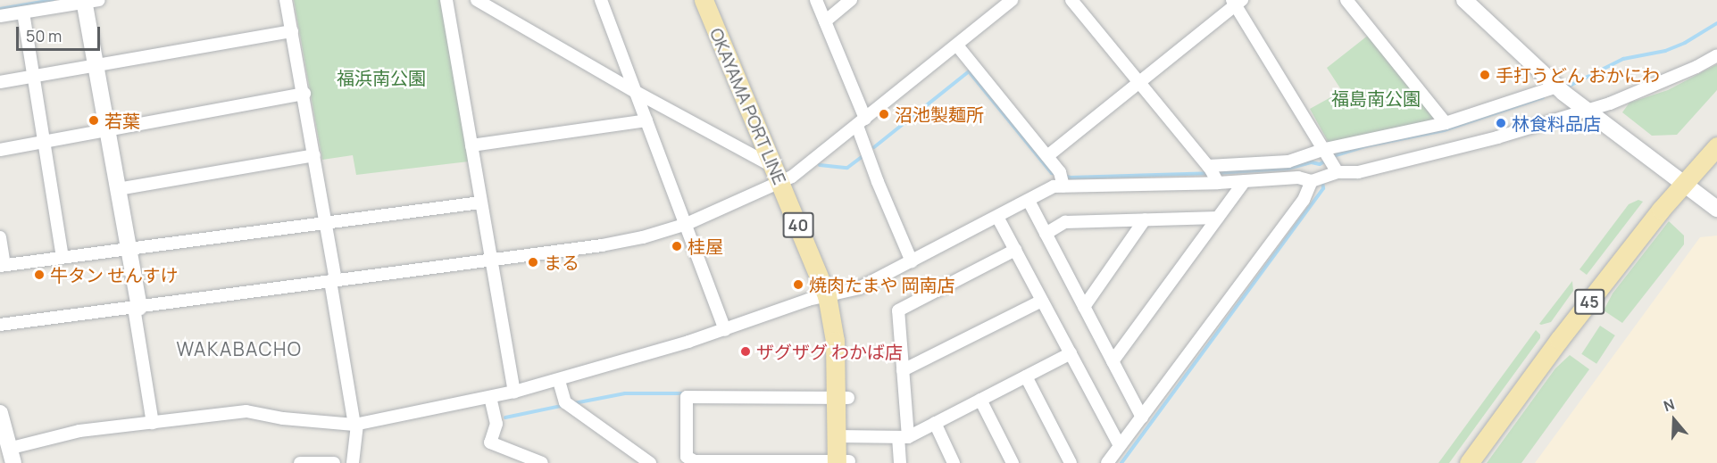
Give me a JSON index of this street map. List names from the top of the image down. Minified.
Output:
{"streets":{"main road":["OKAYAMA PORT LINE","40","45"]},"districts":["WAKABACHO"],"parks":["福浜南公園","福島南公園"],"places":["手打うどん おかにわ","沼池製麺所","若葉","林食料品店","桂屋","まる","牛タン せんすけ","焼肉たまや 岡南店","ザグザグ わかば店"],"scale_bar":"50 m","north":"top"}
